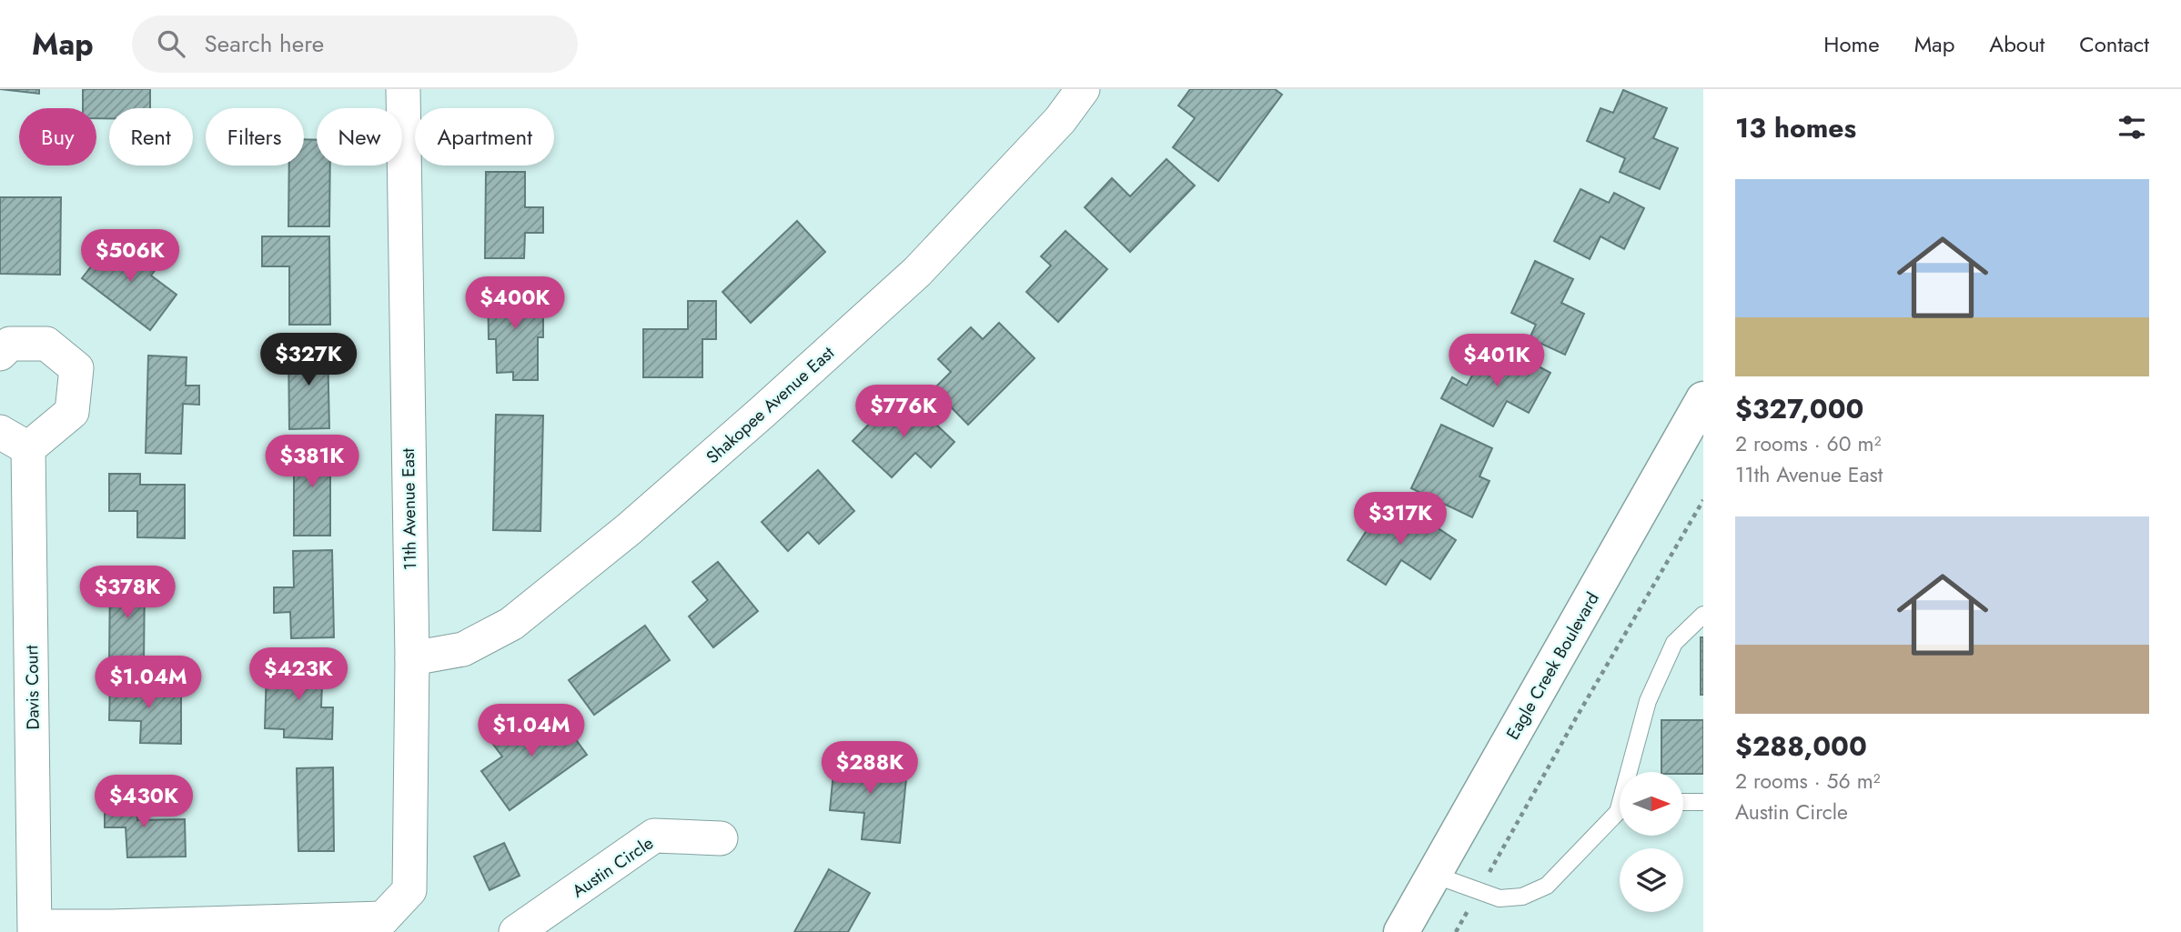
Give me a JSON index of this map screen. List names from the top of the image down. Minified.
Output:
{"streets":{"street":["Shakopee Avenue East","11th Avenue East","Eagle Creek Boulevard","Davis Court","Austin Circle"]},"crossings":[["Shakopee Avenue East","11th Avenue East"]],"north":"right","page":{"header":"Map","search":"Search here","nav":["Home","Map","About","Contact"],"heading":"13 homes","chip":["Buy","Rent","Filters","New","Apartment"],"list":[{"name":"$327,000","note":"2 rooms · 60 m² · 11th Avenue East"},{"name":"$288,000","note":"2 rooms · 56 m² · Austin Circle"}],"price":["$506K","$400K","$327K","$401K","$776K","$381K","$317K","$378K","$423K","$1.04M","$1.04M","$288K","$430K"]}}
